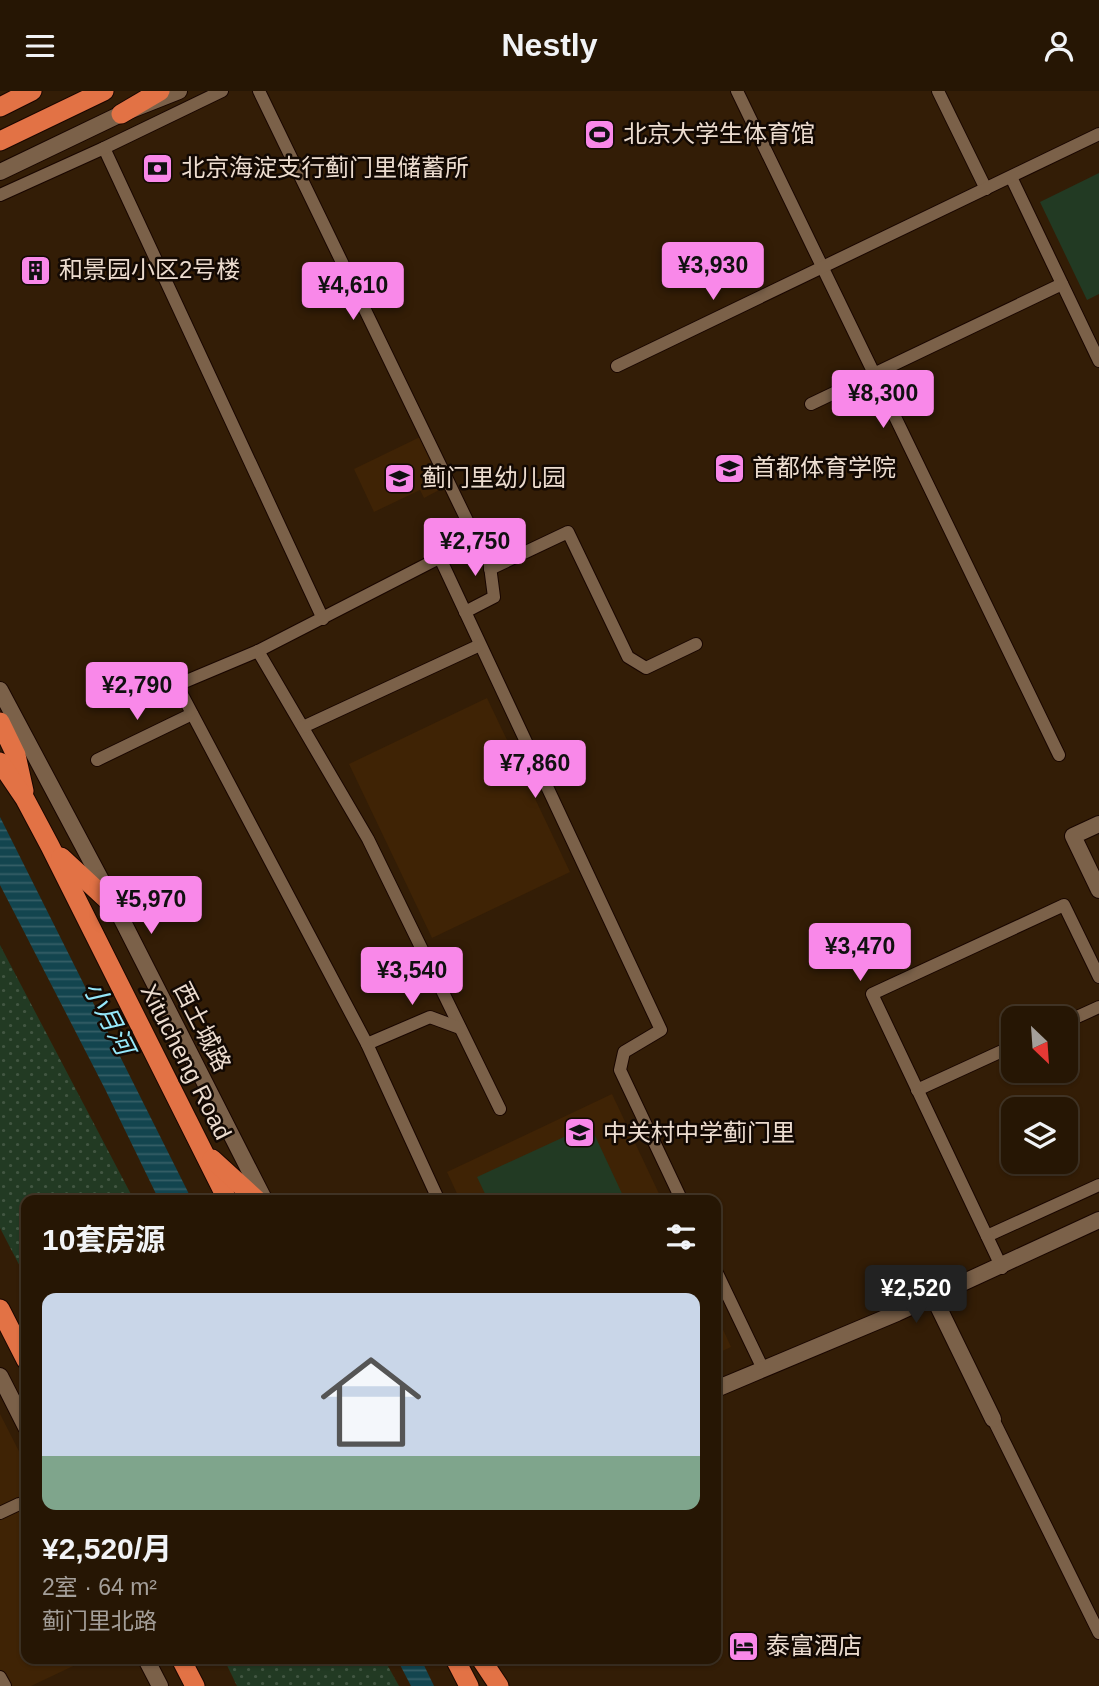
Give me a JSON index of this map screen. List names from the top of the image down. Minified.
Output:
{"streets":{"highway":["Xitucheng Road"],"street":["西土城路"]},"water":["小月河"],"places":{"sports":["北京大学生体育馆"],"bank":["北京海淀支行蓟门里储蓄所"],"building":["和景园小区2号楼"],"school or university":["首都体育学院","蓟门里幼儿园","中关村中学蓟门里"],"hotel":["泰富酒店"]},"north":"bottom right","page":{"header":"Nestly","price":["¥3,930","¥4,610","¥8,300","¥2,750","¥2,790","¥7,860","¥5,970","¥3,470","¥3,540","¥2,520"],"heading":"10套房源","list":[{"name":"¥2,520/月","note":"2室 · 64 m² · 蓟门里北路"}]}}
